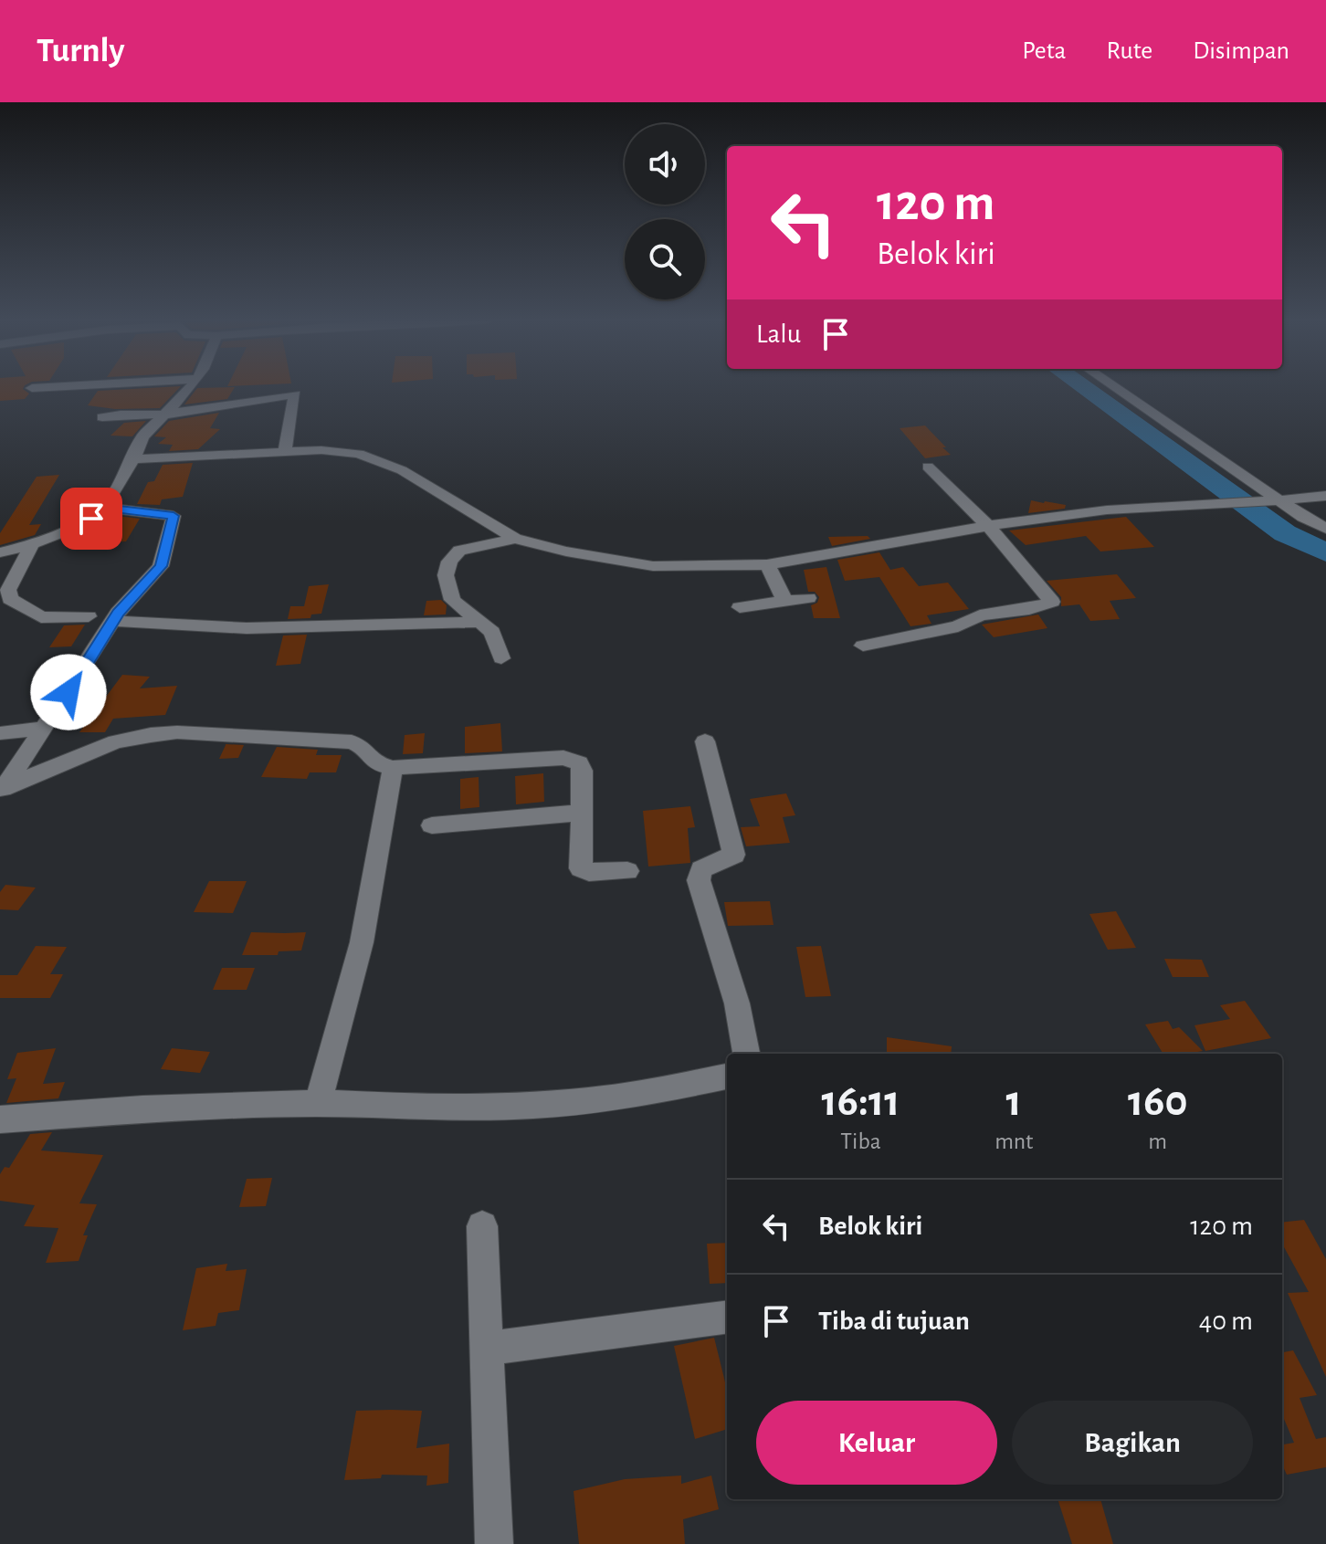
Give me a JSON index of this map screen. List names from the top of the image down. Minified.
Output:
{"page":{"header":"Turnly","nav":["Peta","Rute","Disimpan"],"turn":["120 m","Belok kiri"],"then":"Lalu","eta":["16:11","Tiba","1","mnt","160","m"],"list":[{"name":"Belok kiri","value":"120 m"},{"name":"Tiba di tujuan","value":"40 m"}],"buttons":["Keluar","Bagikan"]}}
